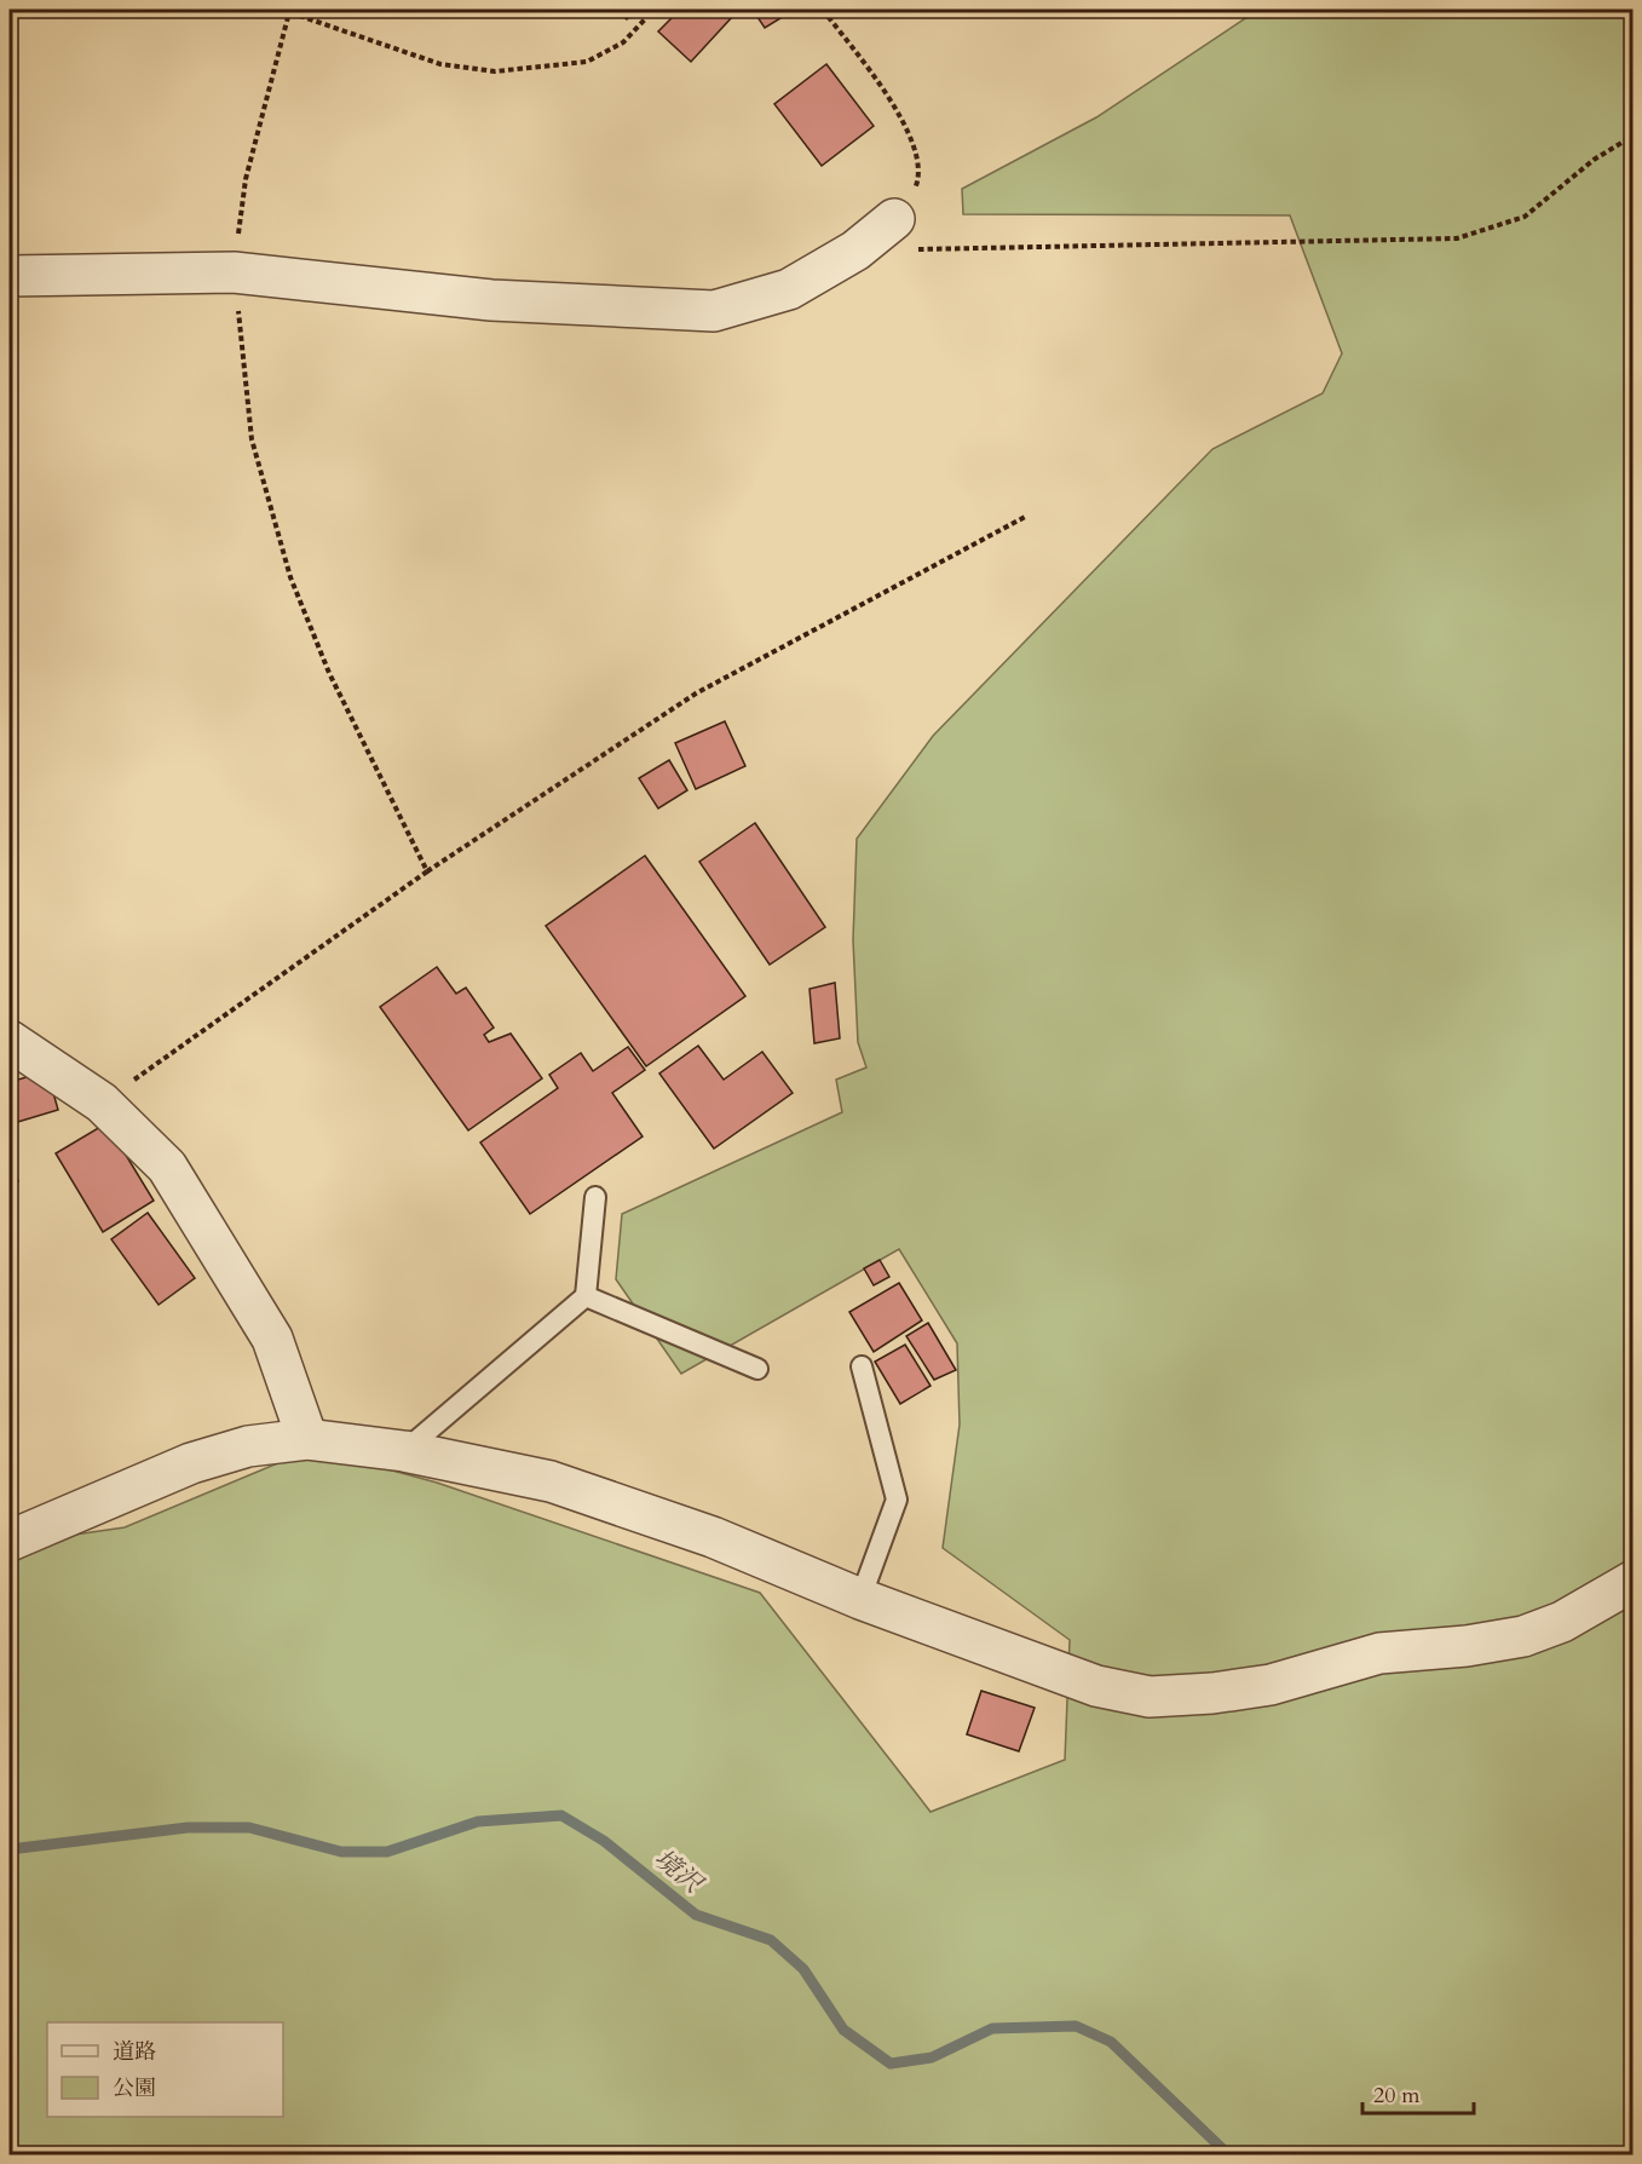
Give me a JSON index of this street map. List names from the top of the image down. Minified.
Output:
{"water":["境沢"],"legend":["道路","公園"],"scale_bar":"20 m"}
